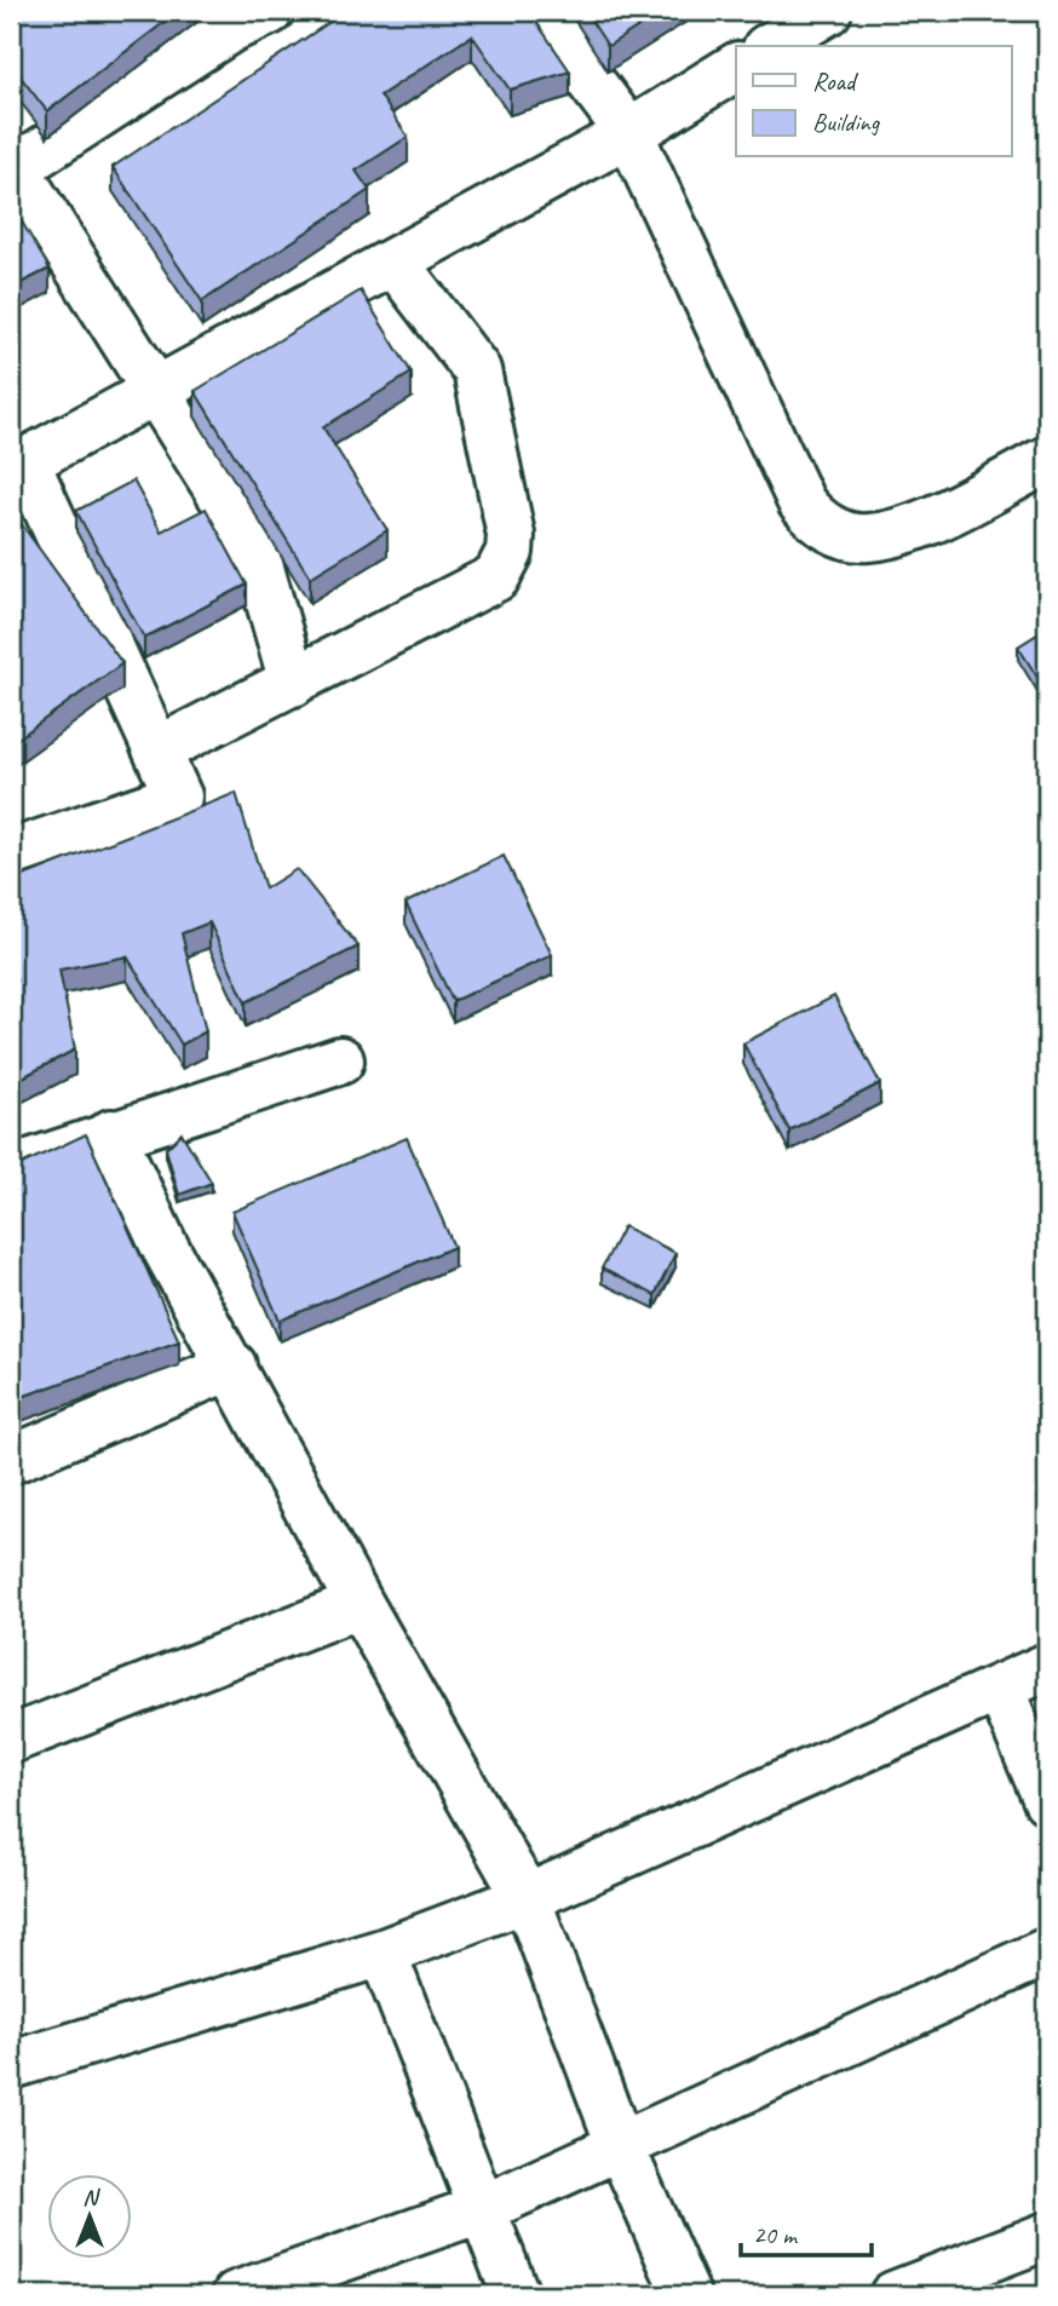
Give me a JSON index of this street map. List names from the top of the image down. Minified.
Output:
{"legend":["Road","Building"],"scale_bar":"20 m","north":"top"}
